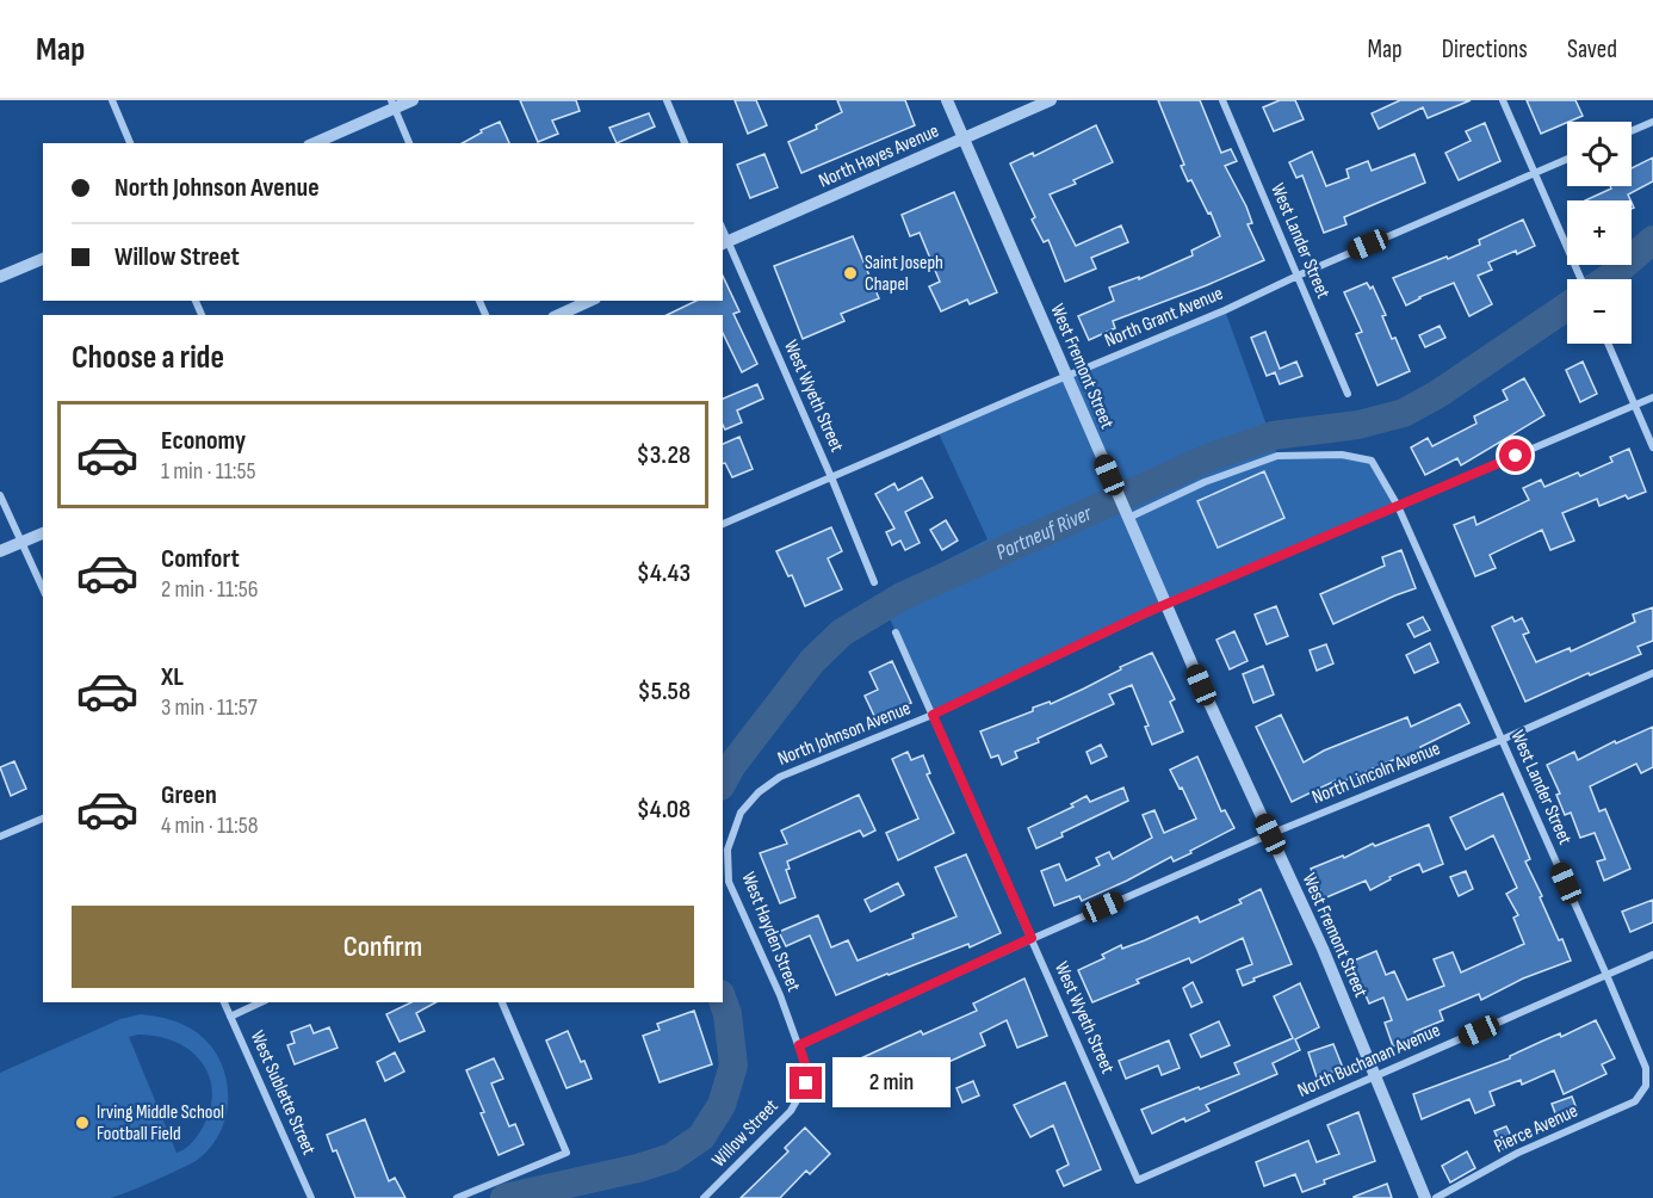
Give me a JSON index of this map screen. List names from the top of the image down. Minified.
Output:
{"streets":{"street":["North Hayes Avenue","West Lander Street","North Grant Avenue","West Fremont Street","West Wyeth Street","North Johnson Avenue","North Lincoln Avenue","West Hayden Street","North Buchanan Avenue","West Sublette Street","Pierce Avenue","Willow Street"]},"crossings":[["North Hayes Avenue","West Fremont Street"],["North Hayes Avenue","West Wyeth Street"],["West Lander Street","North Grant Avenue"],["West Lander Street","West Fremont Street"],["West Lander Street","North Johnson Avenue"],["West Lander Street","North Lincoln Avenue"],["West Lander Street","North Buchanan Avenue"],["West Lander Street","Pierce Avenue"],["North Grant Avenue","West Fremont Street"],["North Grant Avenue","West Wyeth Street"],["West Fremont Street","North Johnson Avenue"],["West Fremont Street","North Lincoln Avenue"],["West Fremont Street","North Buchanan Avenue"],["West Wyeth Street","North Johnson Avenue"],["West Wyeth Street","North Lincoln Avenue"],["West Wyeth Street","North Buchanan Avenue"],["North Johnson Avenue","West Hayden Street"],["North Lincoln Avenue","West Hayden Street"],["North Lincoln Avenue","Willow Street"],["West Hayden Street","Willow Street"]],"water":["Portneuf River"],"places":["Saint Joseph Chapel","Irving Middle School Football Field"],"page":{"header":"Map","nav":["Map","Directions","Saved"],"map_buttons":["+","−"],"banner":["North Johnson Avenue","Willow Street"],"heading":"Choose a ride","list":[{"name":"Economy","note":"1 min · 11:55","value":"$3.28"},{"name":"Comfort","note":"2 min · 11:56","value":"$4.43"},{"name":"XL","note":"3 min · 11:57","value":"$5.58"},{"name":"Green","note":"4 min · 11:58","value":"$4.08"}],"buttons":"Confirm","bubble":"2 min"}}
